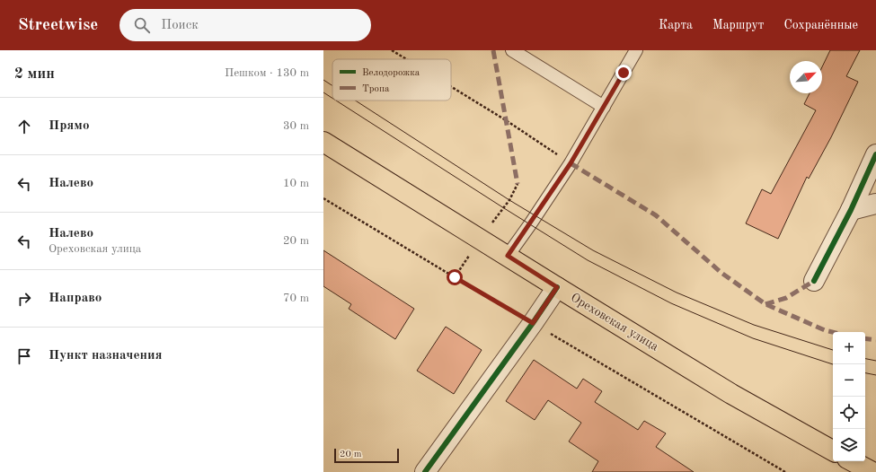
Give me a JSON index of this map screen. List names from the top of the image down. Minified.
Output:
{"streets":{"main road":["Ореховская улица"]},"legend":["Велодорожка","Тропа"],"scale_bar":"20 m","north":"top right","page":{"header":"Streetwise","search":"Поиск","nav":["Карта","Маршрут","Сохранённые"],"heading":["2 мин","Пешком · 130 m"],"list":[["Прямо","30 m"],["Налево","10 m"],["Налево","Ореховская улица","20 m"],["Направо","70 m"],"Пункт назначения"],"map_buttons":["+","−"],"scale":"20 m"}}
